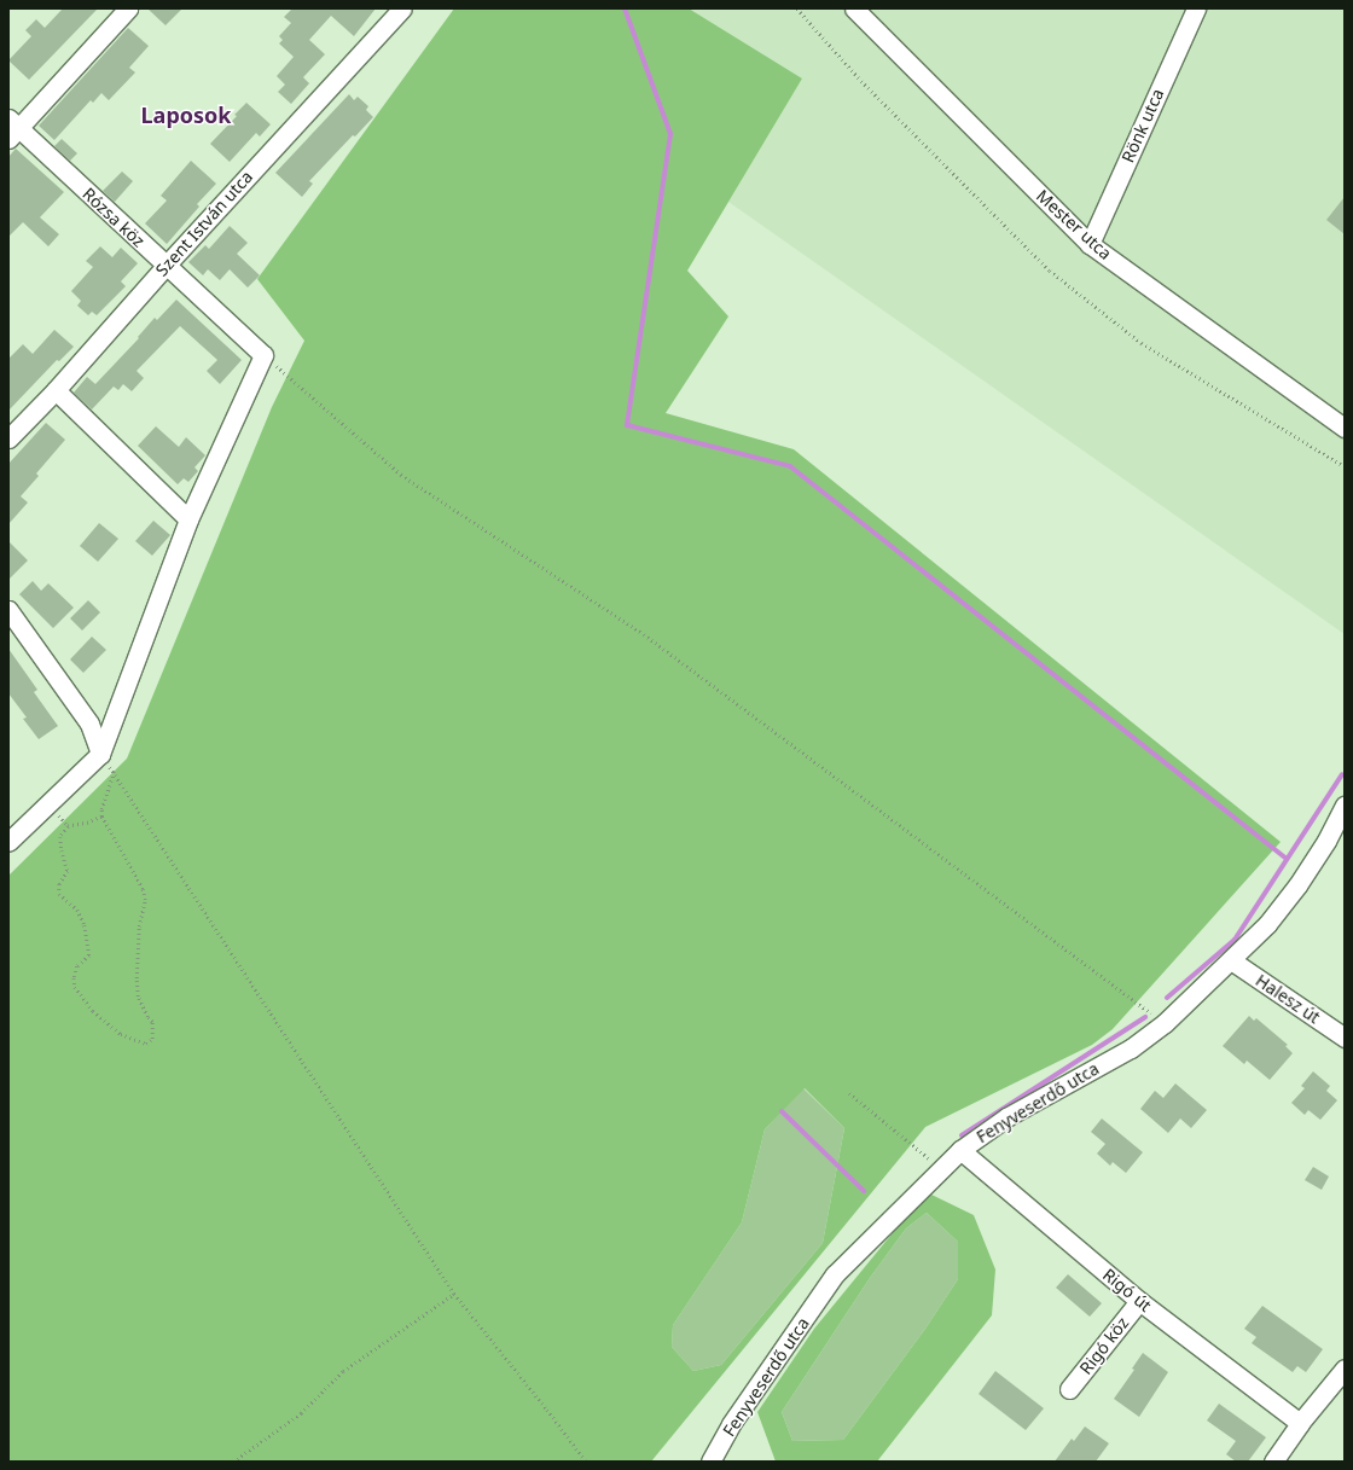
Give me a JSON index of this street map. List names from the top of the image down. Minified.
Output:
{"streets":{"street":["Rönk utca","Rózsa köz","Szent István utca","Mester utca","Halesz út","Fenyveserdő utca","Rigó út","Rigó köz"]},"crossings":[["Rönk utca","Mester utca"],["Rózsa köz","Szent István utca"],["Halesz út","Fenyveserdő utca"],["Fenyveserdő utca","Rigó út"],["Rigó út","Rigó köz"]],"districts":["Laposok"]}
